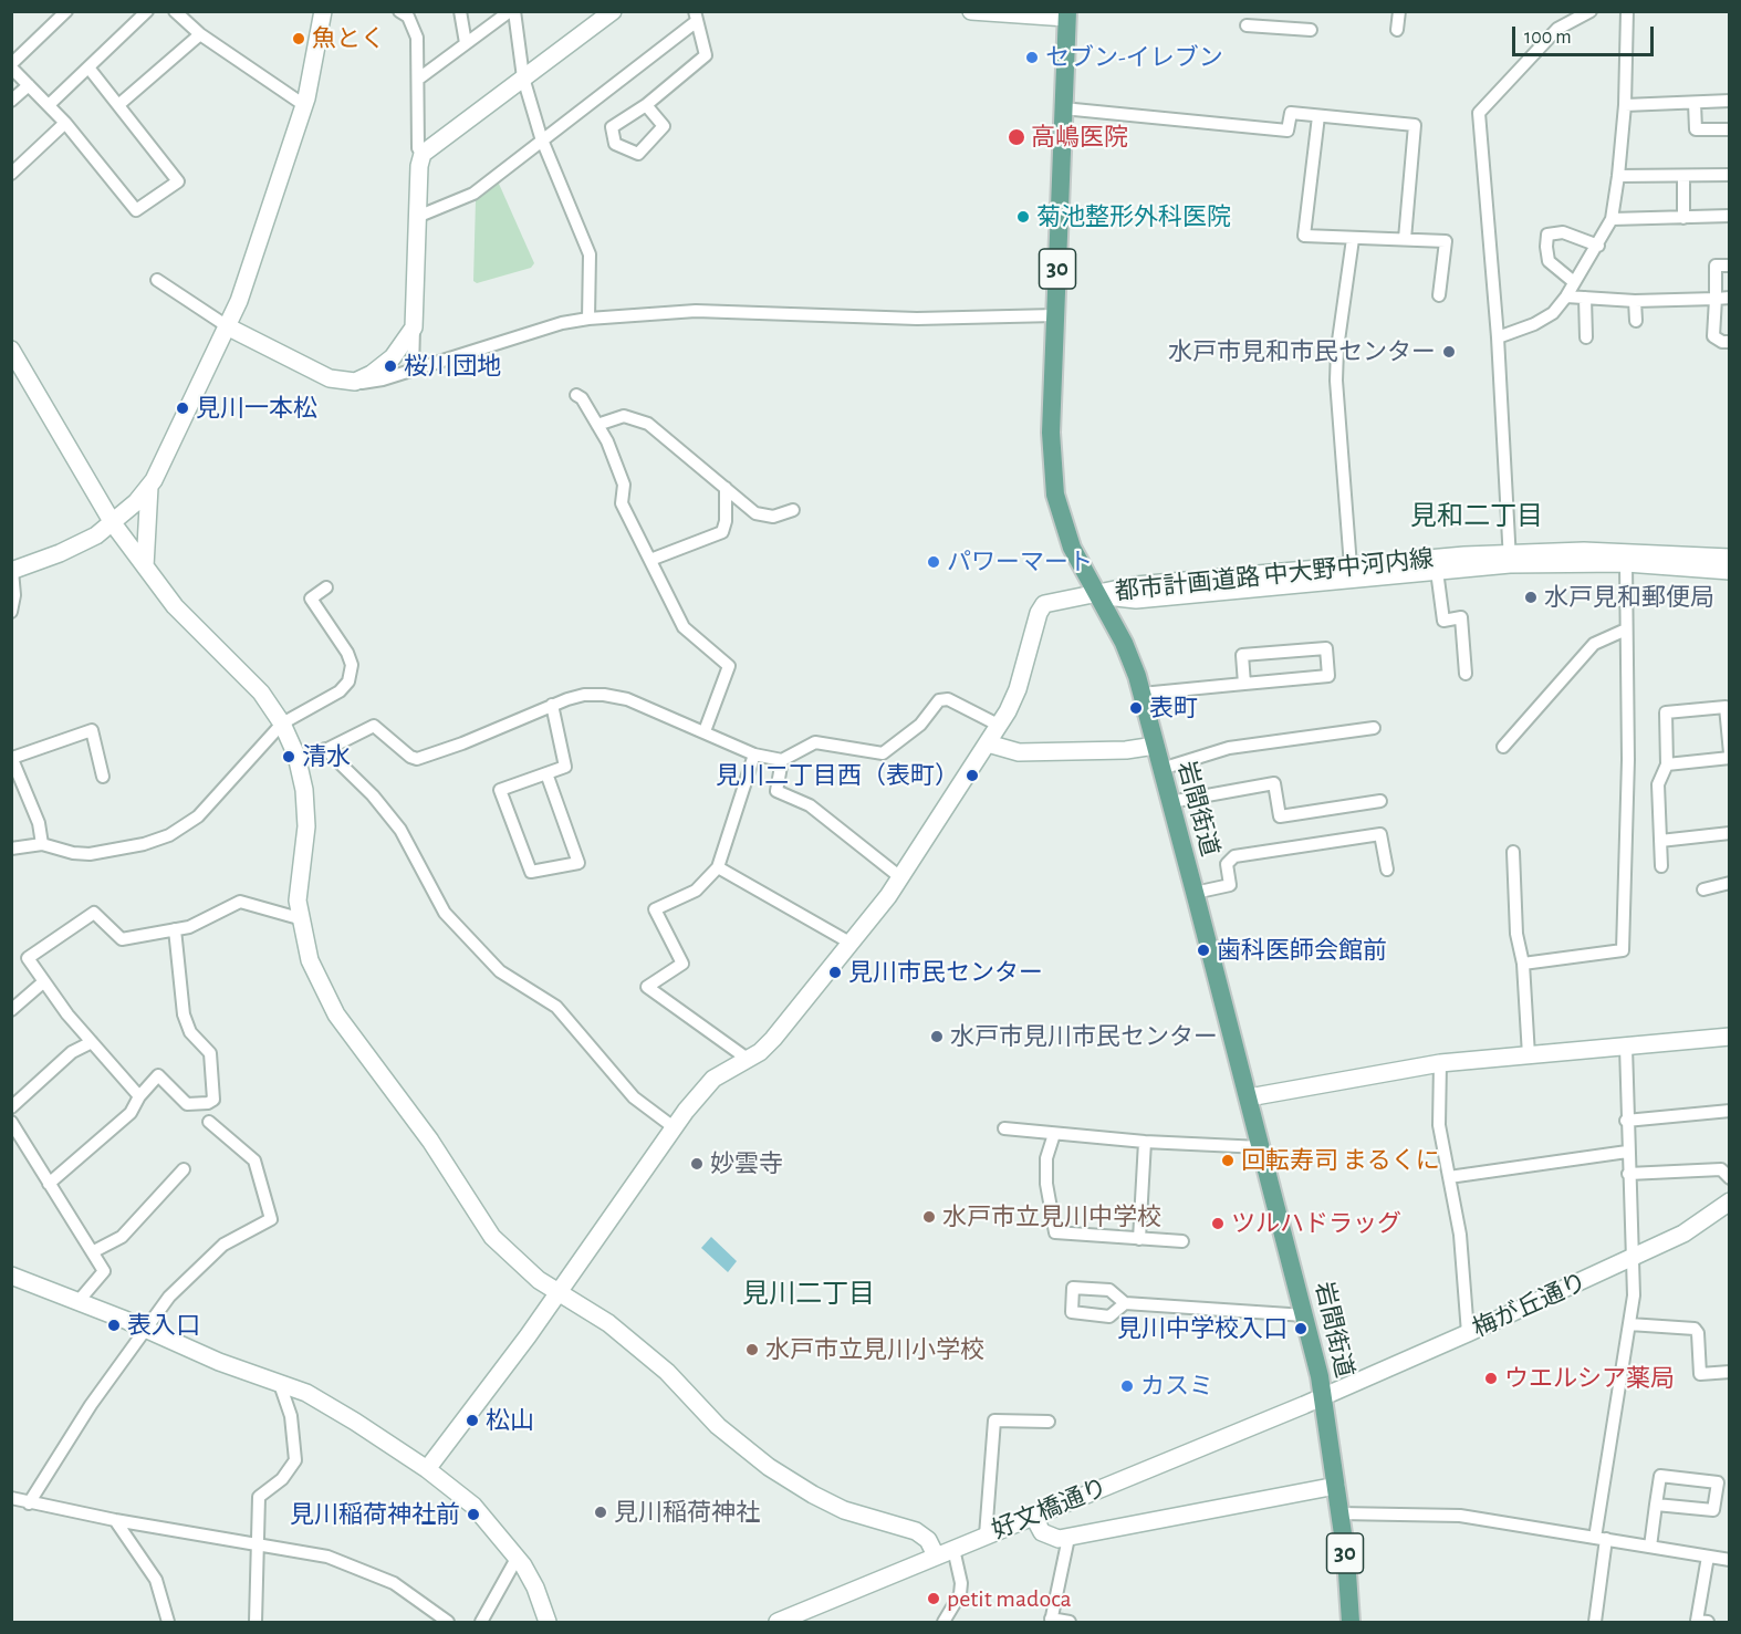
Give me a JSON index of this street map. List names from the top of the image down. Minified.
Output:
{"streets":{"main road":["30","岩間街道"],"street":["都市計画道路 中大野中河内線","梅が丘通り","好文橋通り"]},"crossings":[["都市計画道路 中大野中河内線","岩間街道"],["岩間街道","梅が丘通り"],["岩間街道","好文橋通り"],["梅が丘通り","好文橋通り"]],"districts":["見和二丁目","見川二丁目"],"places":["魚とく","セブン-イレブン","高嶋医院","菊池整形外科医院","水戸市見和市民センター","桜川団地","見川一本松","パワーマート","水戸見和郵便局","表町","清水","見川二丁目西（表町）","歯科医師会館前","見川市民センター","水戸市見川市民センター","回転寿司 まるくに","妙雲寺","水戸市立見川中学校","ツルハドラッグ","表入口","見川中学校入口","水戸市立見川小学校","ウエルシア薬局","カスミ","松山","見川稲荷神社","見川稲荷神社前","petit madoca"],"scale_bar":"100 m"}
